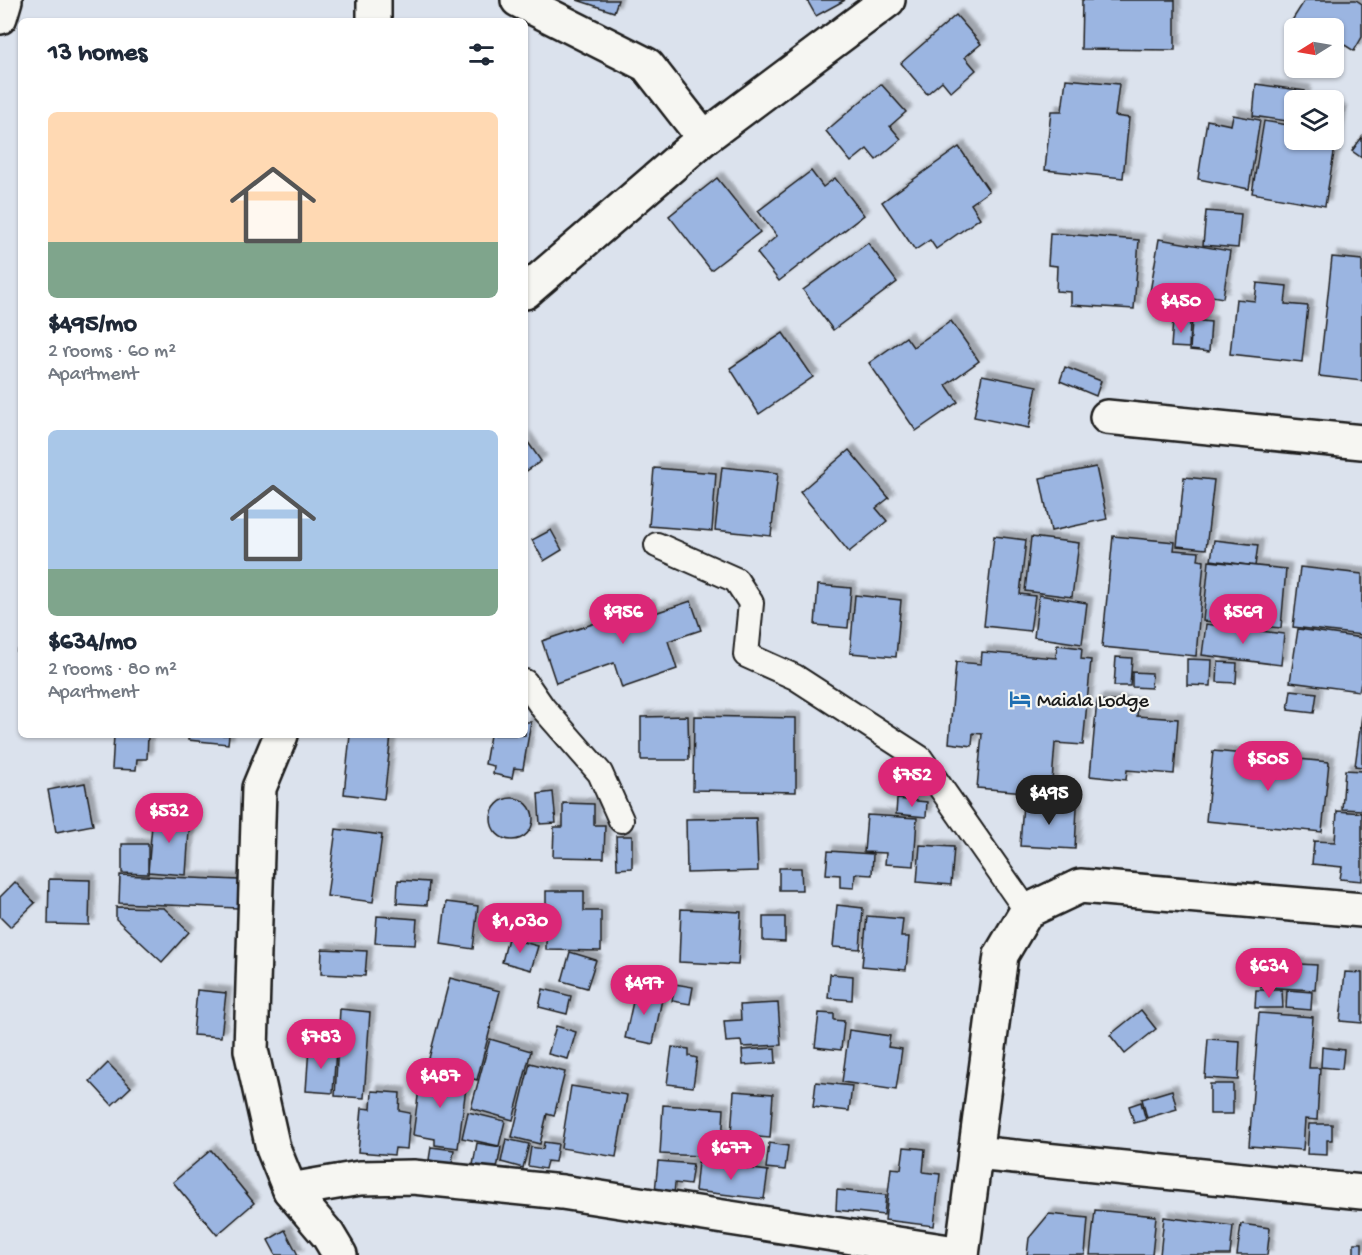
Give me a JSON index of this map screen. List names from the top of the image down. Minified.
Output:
{"places":{"hotel":["Maiala Lodge"]},"north":"left","page":{"heading":"13 homes","list":[{"name":"$495/mo","note":"2 rooms · 60 m² · Apartment"},{"name":"$634/mo","note":"2 rooms · 80 m² · Apartment"}],"price":["$450","$956","$569","$505","$752","$495","$532","$1,030","$634","$497","$783","$487","$677"]}}
